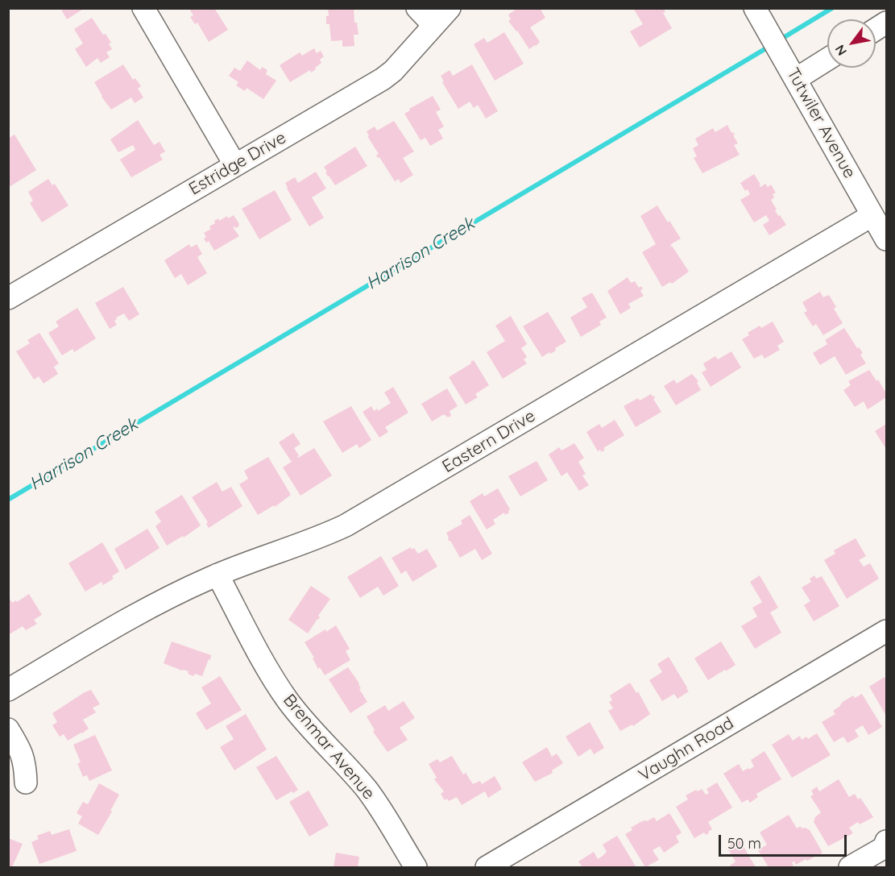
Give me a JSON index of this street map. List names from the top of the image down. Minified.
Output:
{"streets":{"street":["Tutwiler Avenue","Estridge Drive","Eastern Drive","Brenmar Avenue","Vaughn Road"]},"crossings":[["Tutwiler Avenue","Eastern Drive"],["Eastern Drive","Brenmar Avenue"]],"water":["Harrison Creek"],"scale_bar":"50 m","north":"bottom left"}
